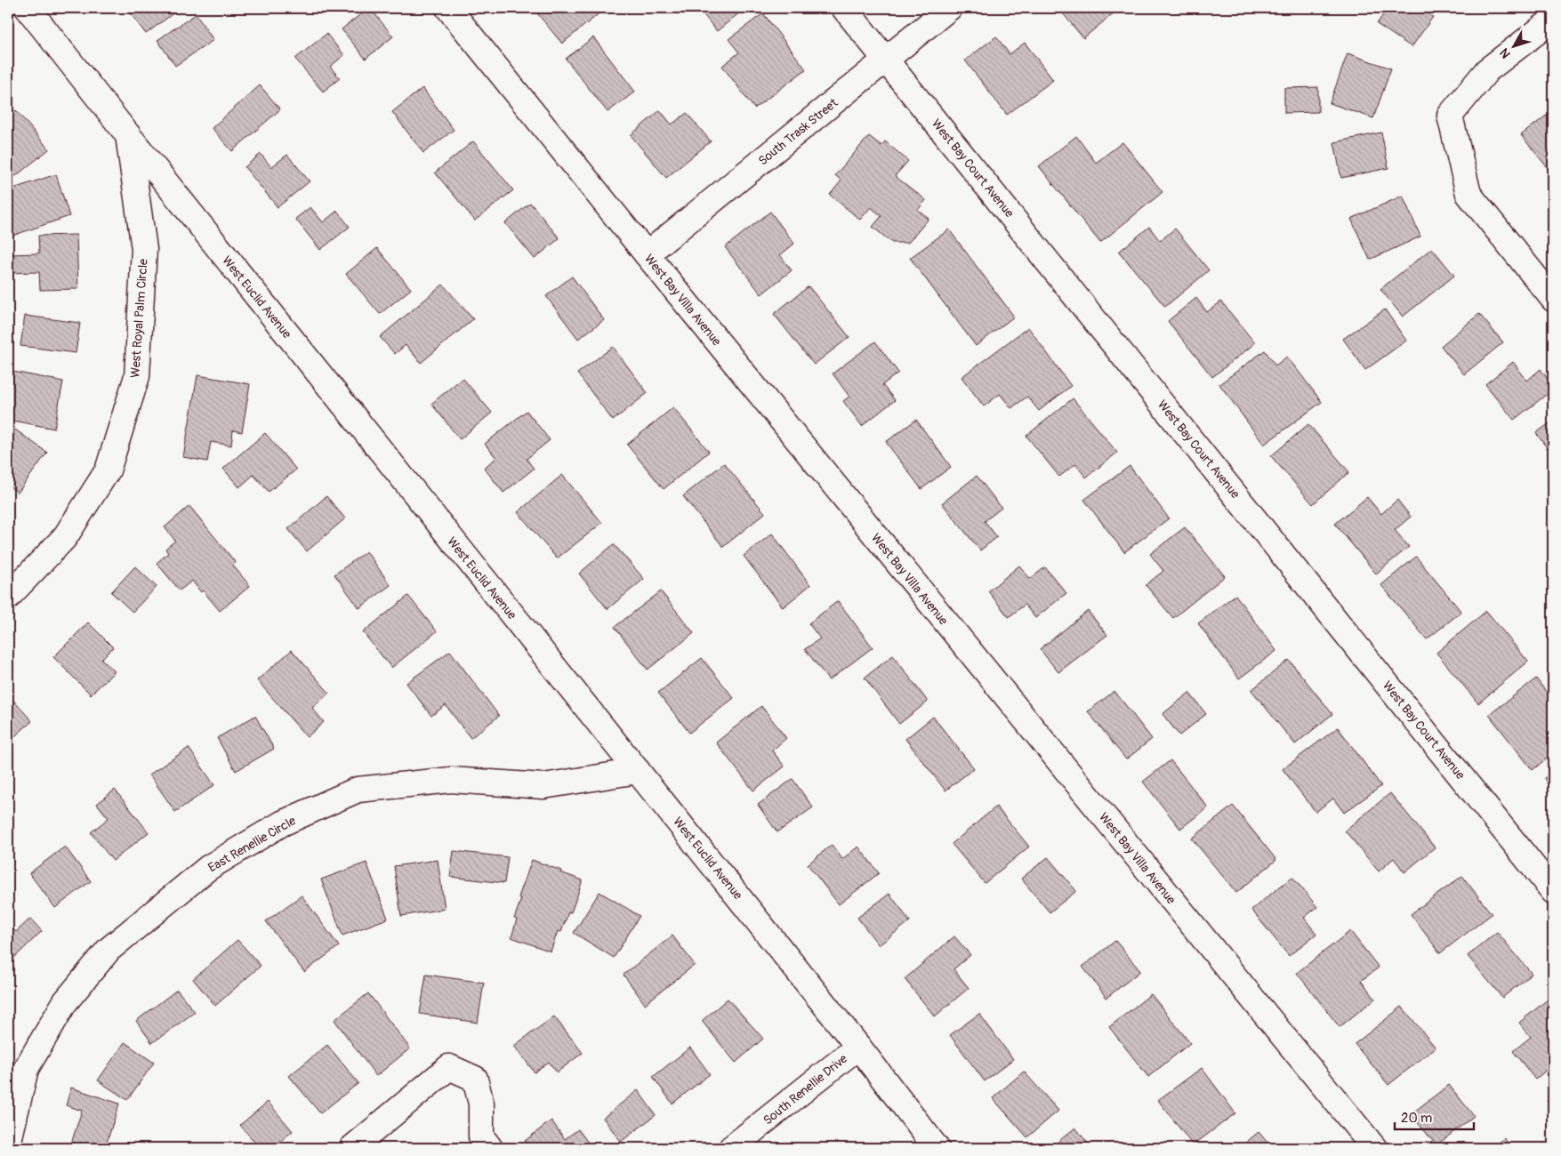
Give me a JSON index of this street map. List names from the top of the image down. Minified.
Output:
{"streets":{"street":["South Trask Street","West Bay Court Avenue","West Euclid Avenue","West Bay Villa Avenue","West Royal Palm Circle","East Renellie Circle","South Renellie Drive"]},"crossings":[["South Trask Street","West Bay Court Avenue"],["South Trask Street","West Bay Villa Avenue"],["West Euclid Avenue","West Royal Palm Circle"],["West Euclid Avenue","East Renellie Circle"],["West Euclid Avenue","South Renellie Drive"]],"scale_bar":"20 m","north":"bottom left"}
